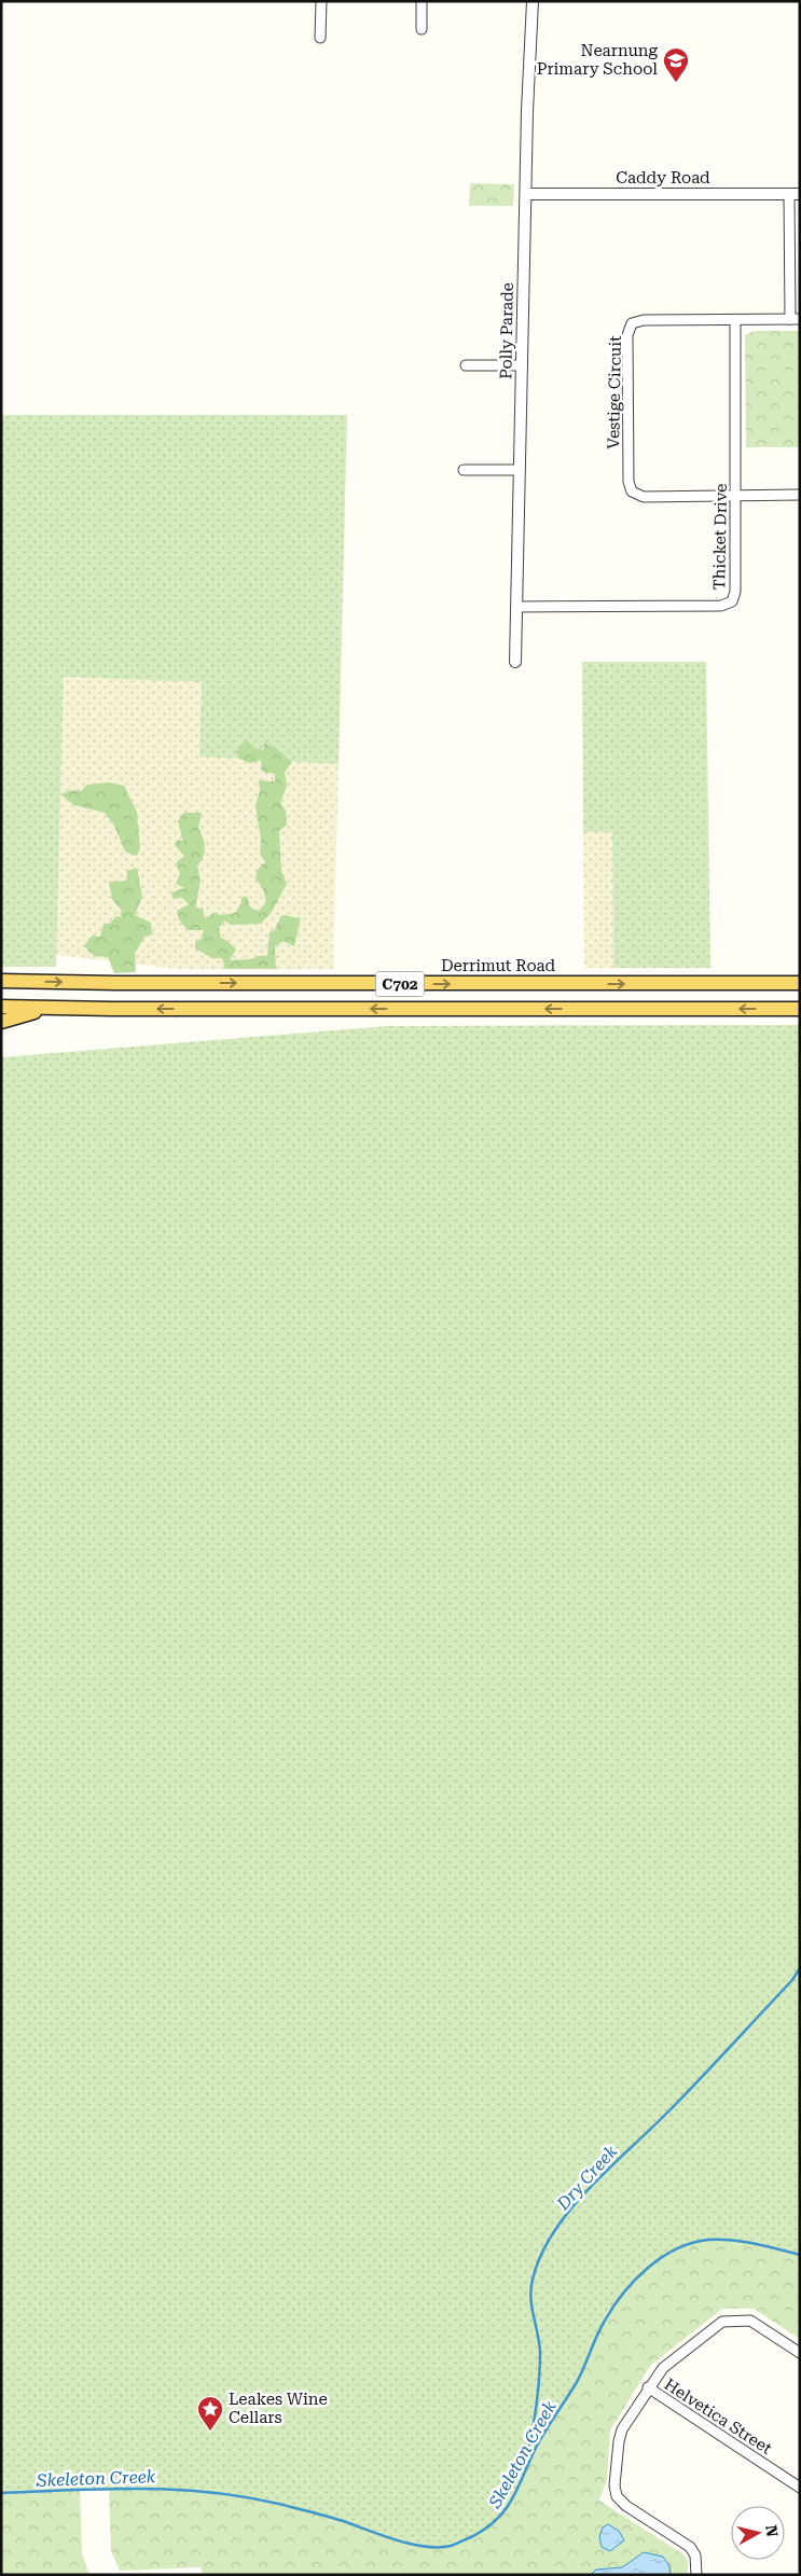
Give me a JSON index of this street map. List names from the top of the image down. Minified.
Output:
{"streets":{"main road":["Derrimut Road","C702"],"street":["Caddy Road","Polly Parade","Vestige Circuit","Thicket Drive","Helvetica Street"]},"crossings":[["Caddy Road","Polly Parade"],["Polly Parade","Thicket Drive"],["Vestige Circuit","Thicket Drive"]],"water":["Dry Creek","Skeleton Creek"],"places":{"school or university":["Nearnung Primary School"],"place":["Leakes Wine Cellars"]},"north":"right"}
